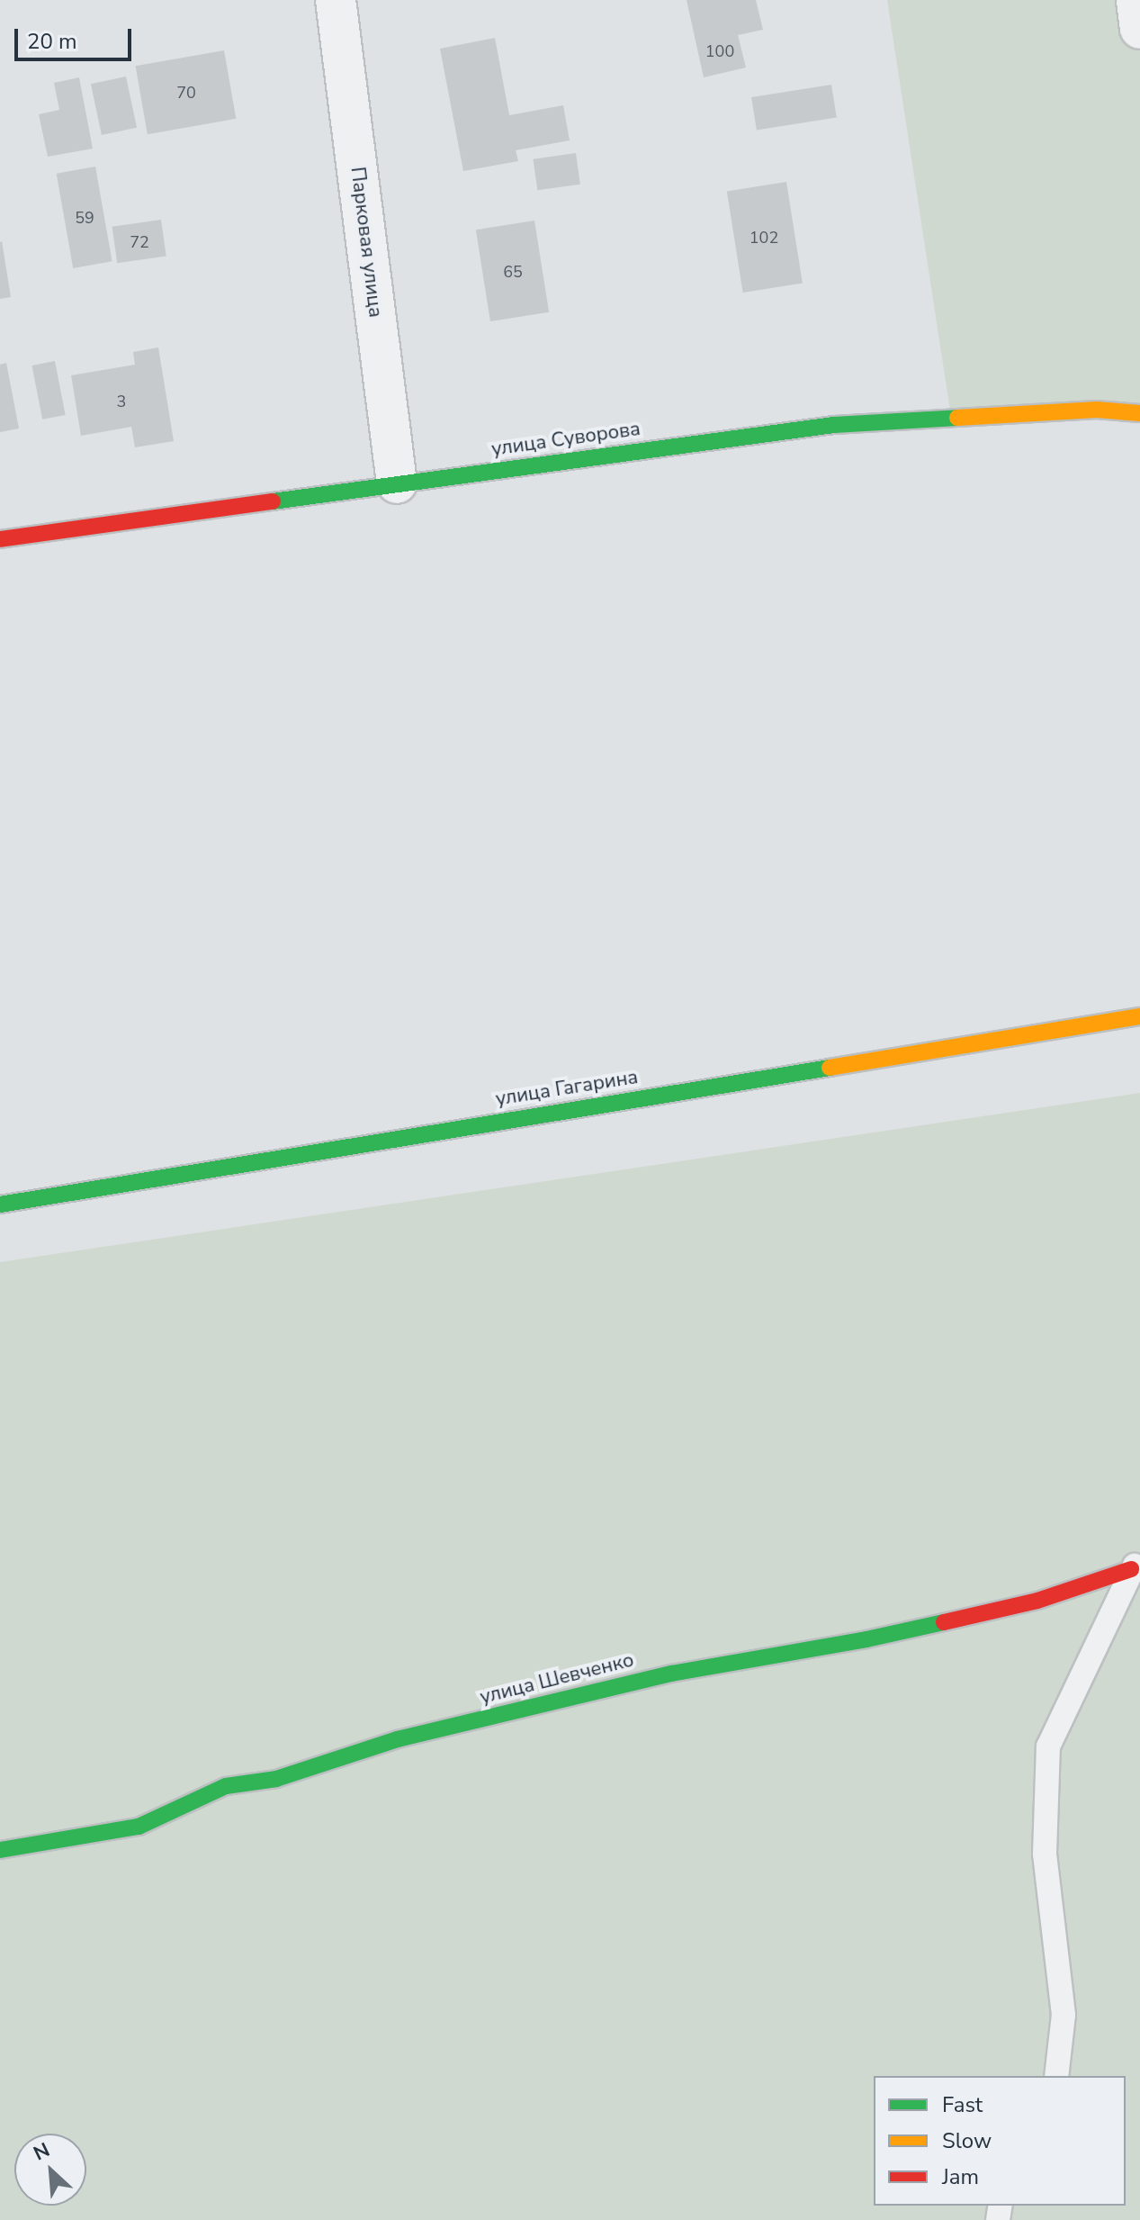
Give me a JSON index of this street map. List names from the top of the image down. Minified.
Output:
{"streets":{"street":["Парковая улица","улица Суворова","улица Гагарина","улица Шевченко"]},"crossings":[["Парковая улица","улица Суворова"]],"house_numbers":["100","70","59","102","72","65","3"],"legend":["Fast","Slow","Jam"],"scale_bar":"20 m","north":"top left"}
